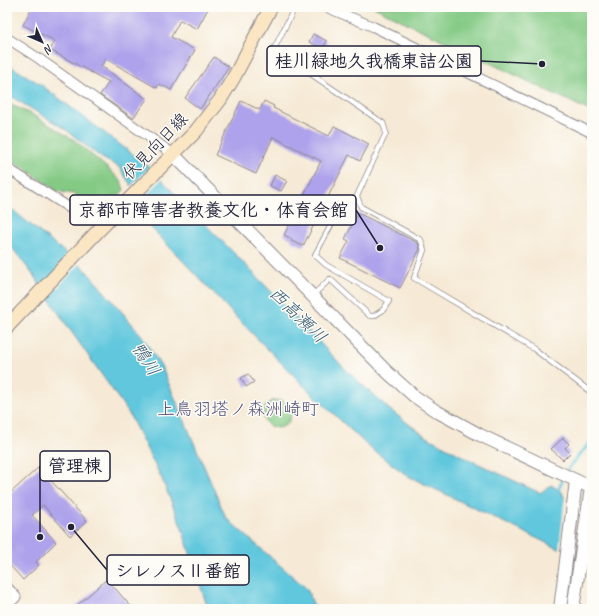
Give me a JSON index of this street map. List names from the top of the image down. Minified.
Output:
{"streets":{"main road":["伏見向日線"]},"districts":["上鳥羽塔ノ森洲崎町"],"water":["西高瀬川","鴨川"],"places":["桂川緑地久我橋東詰公園","京都市障害者教養文化・体育会館","シレノスⅡ番館","管理棟"],"north":"bottom right"}
